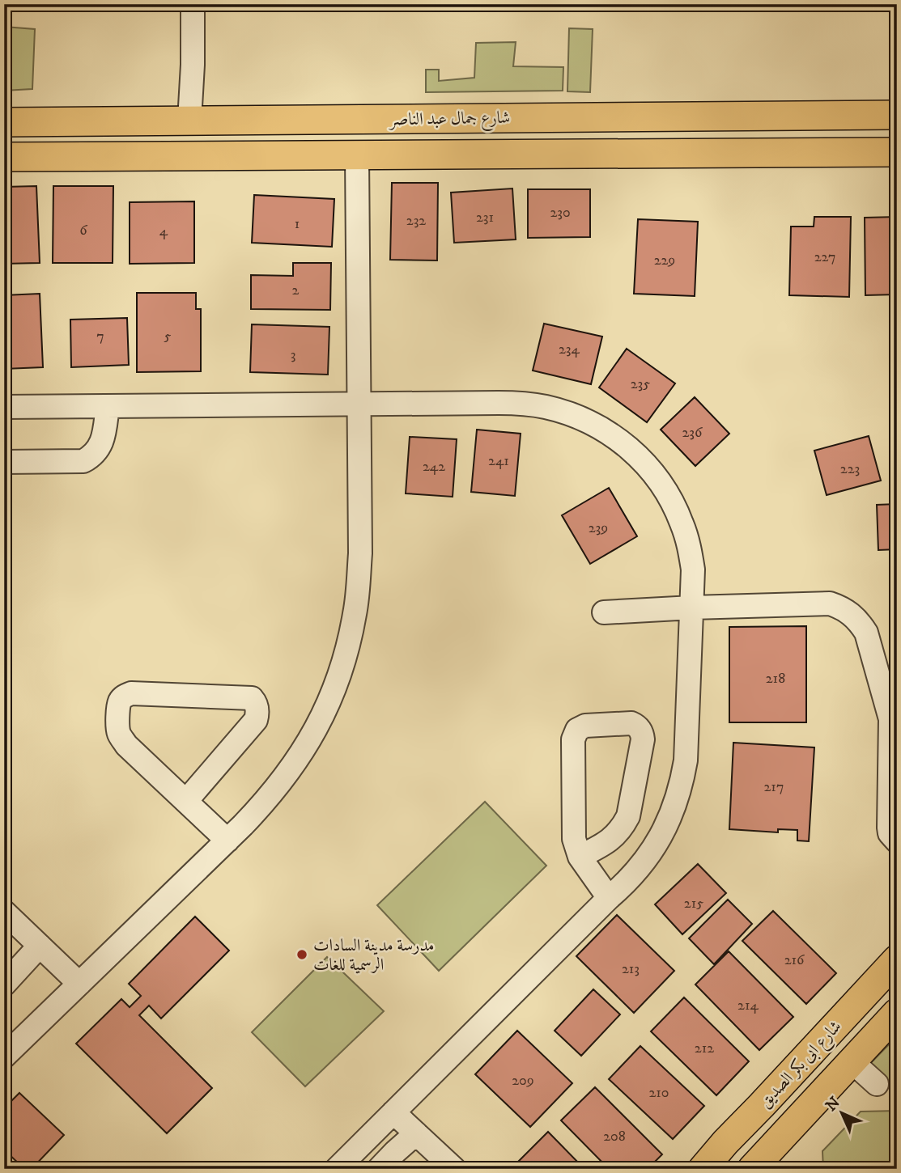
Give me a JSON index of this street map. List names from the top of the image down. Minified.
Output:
{"streets":{"main road":["شارع جمال عبد الناصر","شارع ابى بكر الصديق"]},"places":["مدرسة مدينة السادات الرسمية للغات"],"house_numbers":["230","231","232","1","6","4","227","229","2","7","5","234","3","235","236","241","242","223","239","218","217","215","216","213","214","212","209","210","208"],"north":"top left"}
